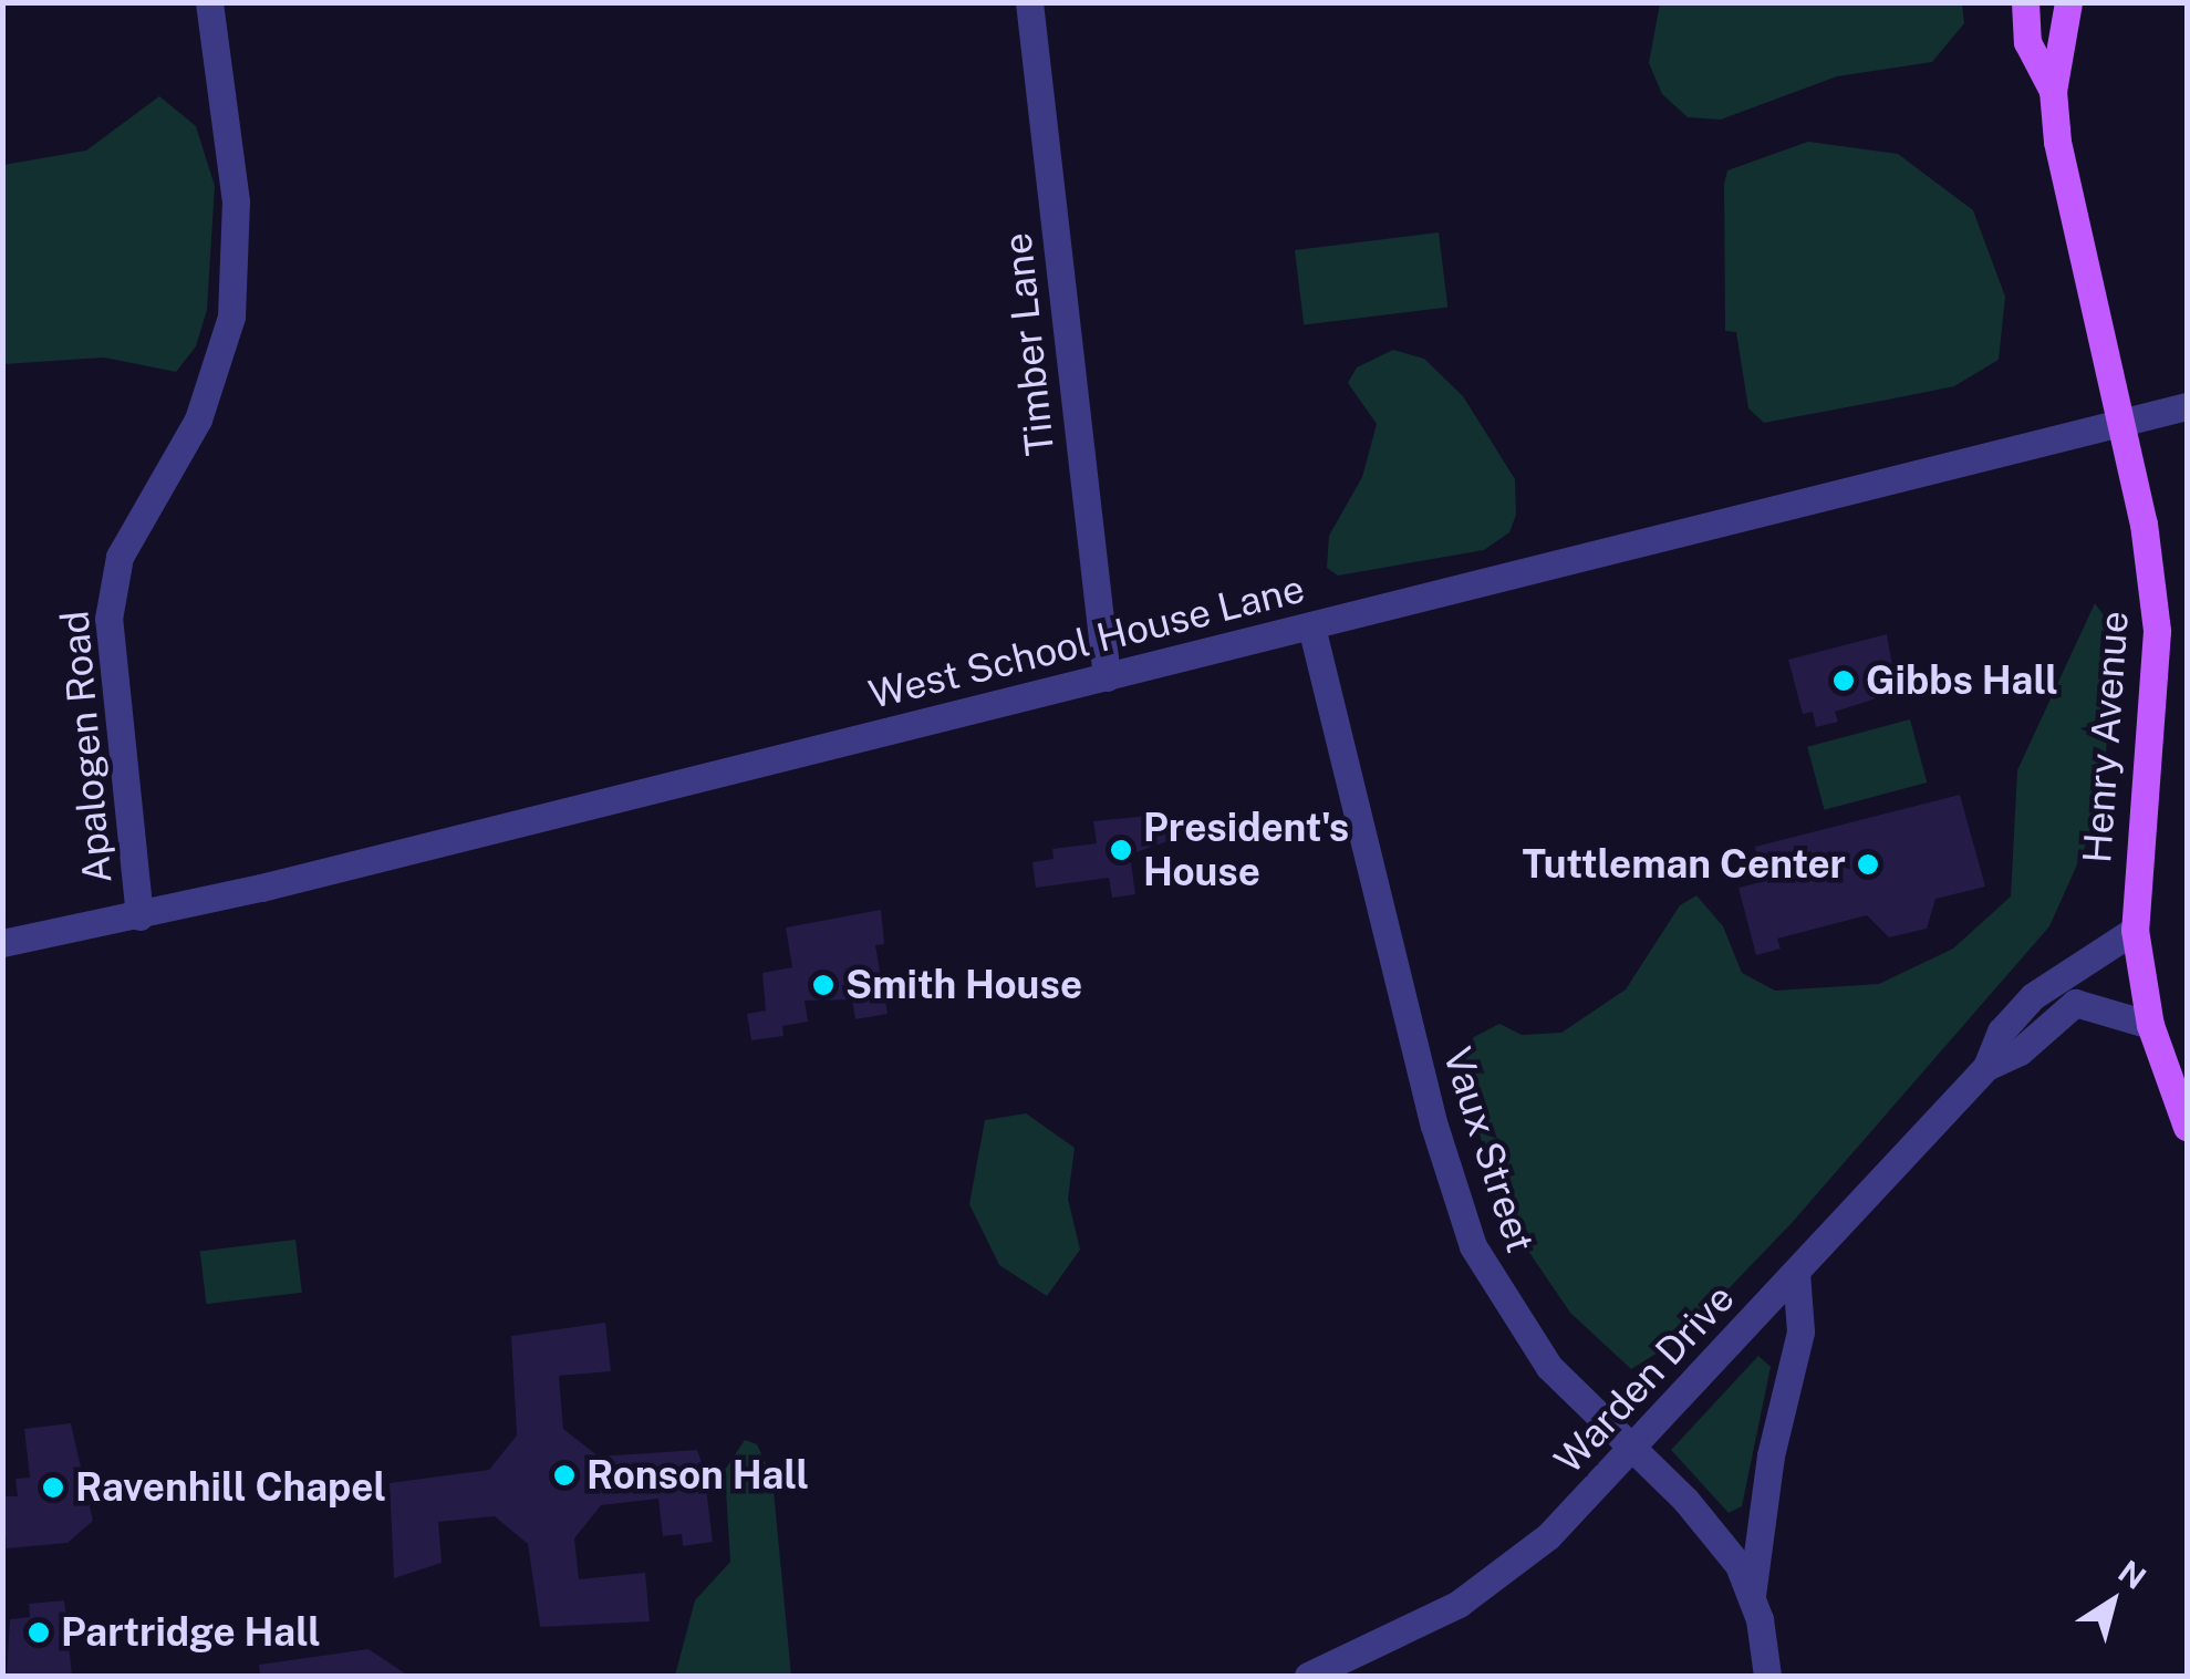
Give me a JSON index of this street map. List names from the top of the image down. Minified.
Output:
{"streets":{"main road":["Henry Avenue"],"street":["Timber Lane","West School House Lane","Apalogen Road","Vaux Street","Warden Drive"]},"crossings":[["Timber Lane","West School House Lane"],["West School House Lane","Henry Avenue"],["West School House Lane","Apalogen Road"],["West School House Lane","Vaux Street"],["Henry Avenue","Warden Drive"],["Vaux Street","Warden Drive"]],"places":["Gibbs Hall","President's House","Tuttleman Center","Smith House","Ronson Hall","Ravenhill Chapel","Partridge Hall"],"north":"top right"}
